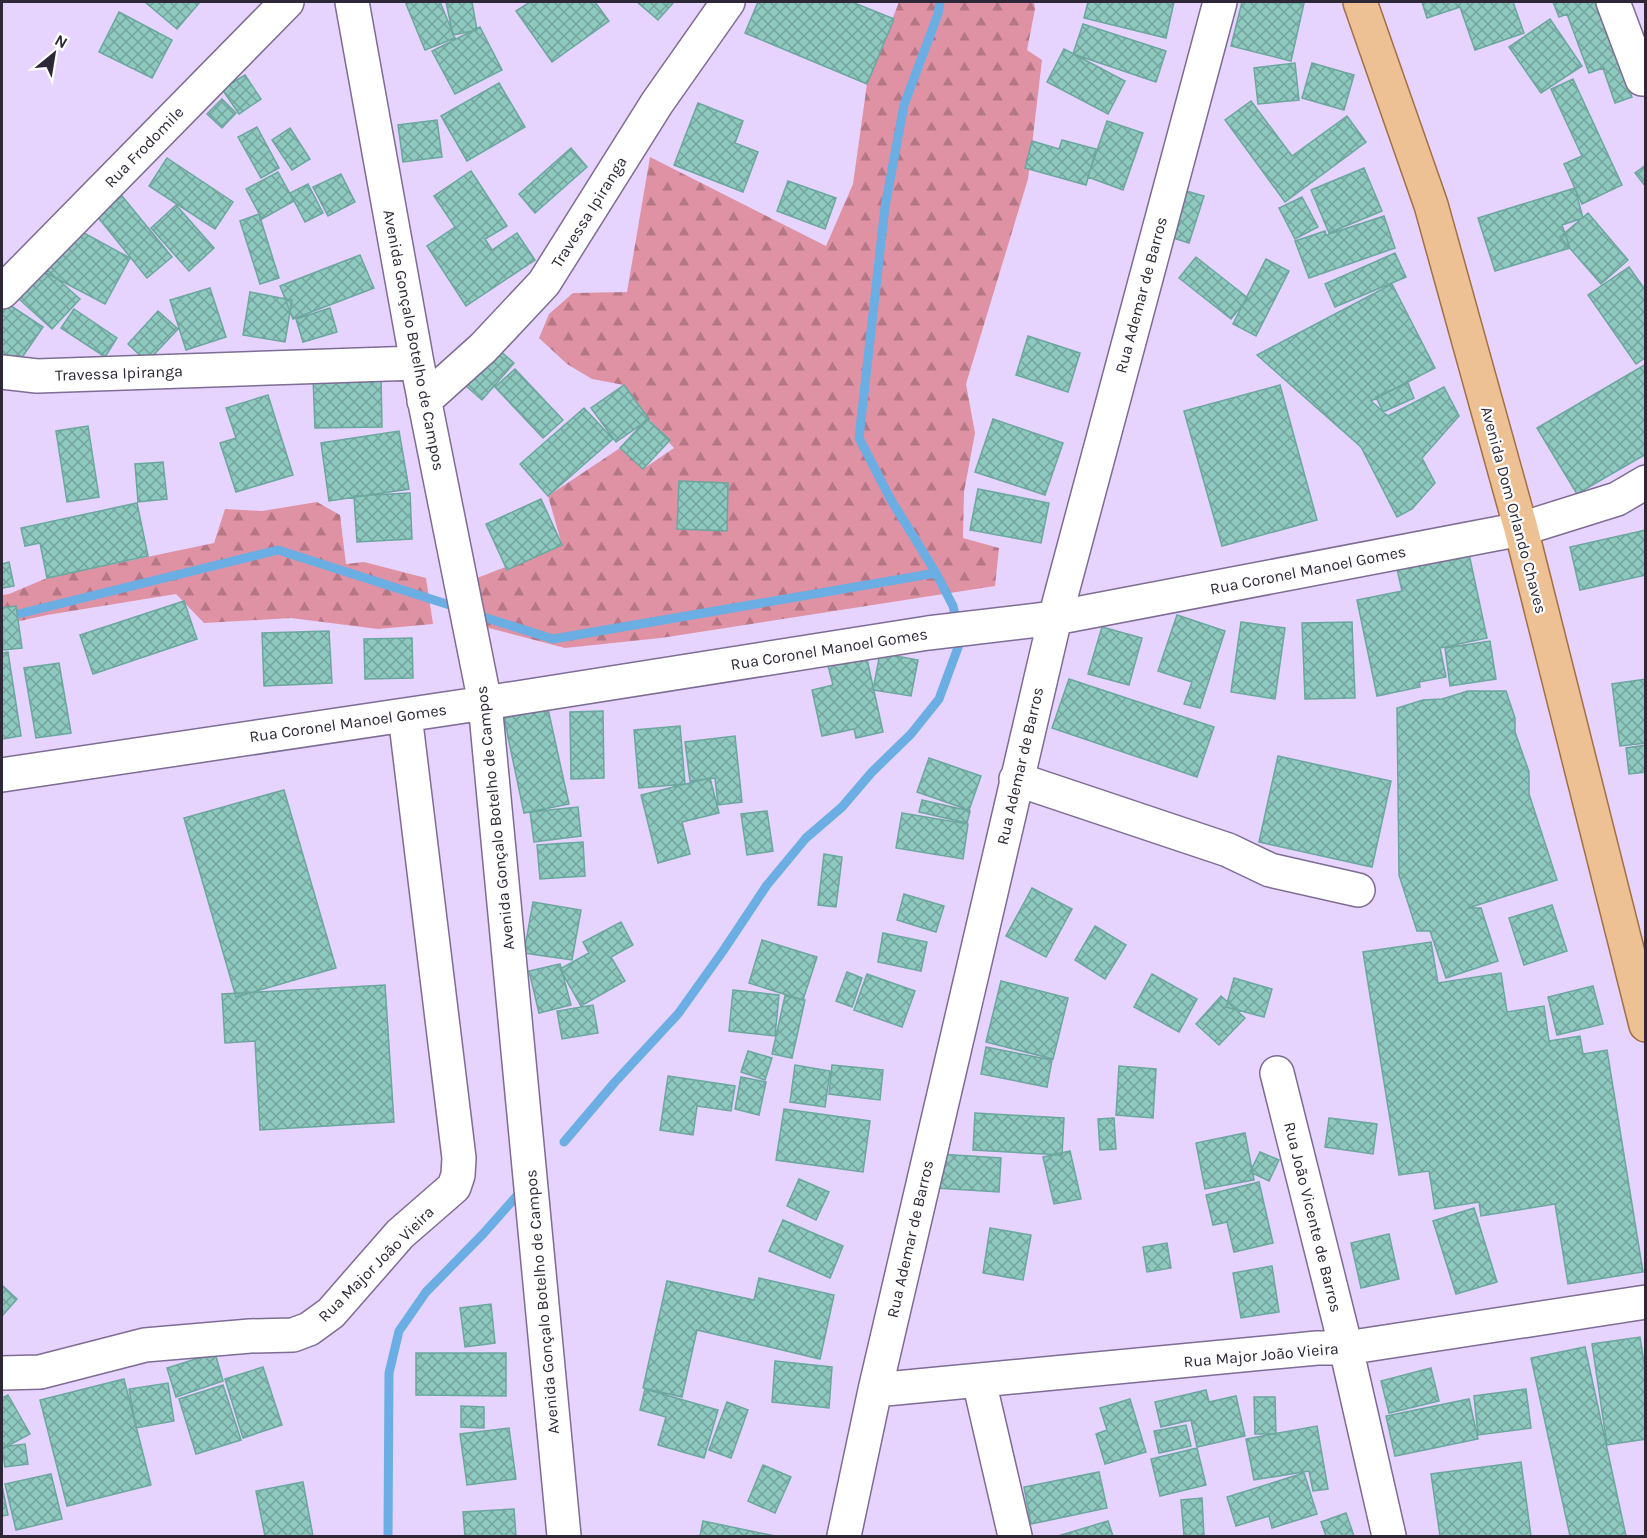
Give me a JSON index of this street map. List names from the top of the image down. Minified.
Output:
{"streets":{"main road":["Avenida Dom Orlando Chaves"],"street":["Rua Frodomile","Travessa Ipiranga","Rua Ademar de Barros","Avenida Gonçalo Botelho de Campos","Rua Coronel Manoel Gomes","Rua João Vicente de Barros","Rua Major João Vieira"]},"crossings":[["Travessa Ipiranga","Avenida Gonçalo Botelho de Campos"],["Rua Ademar de Barros","Rua Coronel Manoel Gomes"],["Rua Ademar de Barros","Rua Major João Vieira"],["Avenida Gonçalo Botelho de Campos","Rua Coronel Manoel Gomes"],["Avenida Dom Orlando Chaves","Rua Coronel Manoel Gomes"],["Rua Coronel Manoel Gomes","Rua Major João Vieira"],["Rua João Vicente de Barros","Rua Major João Vieira"]],"north":"top right"}
